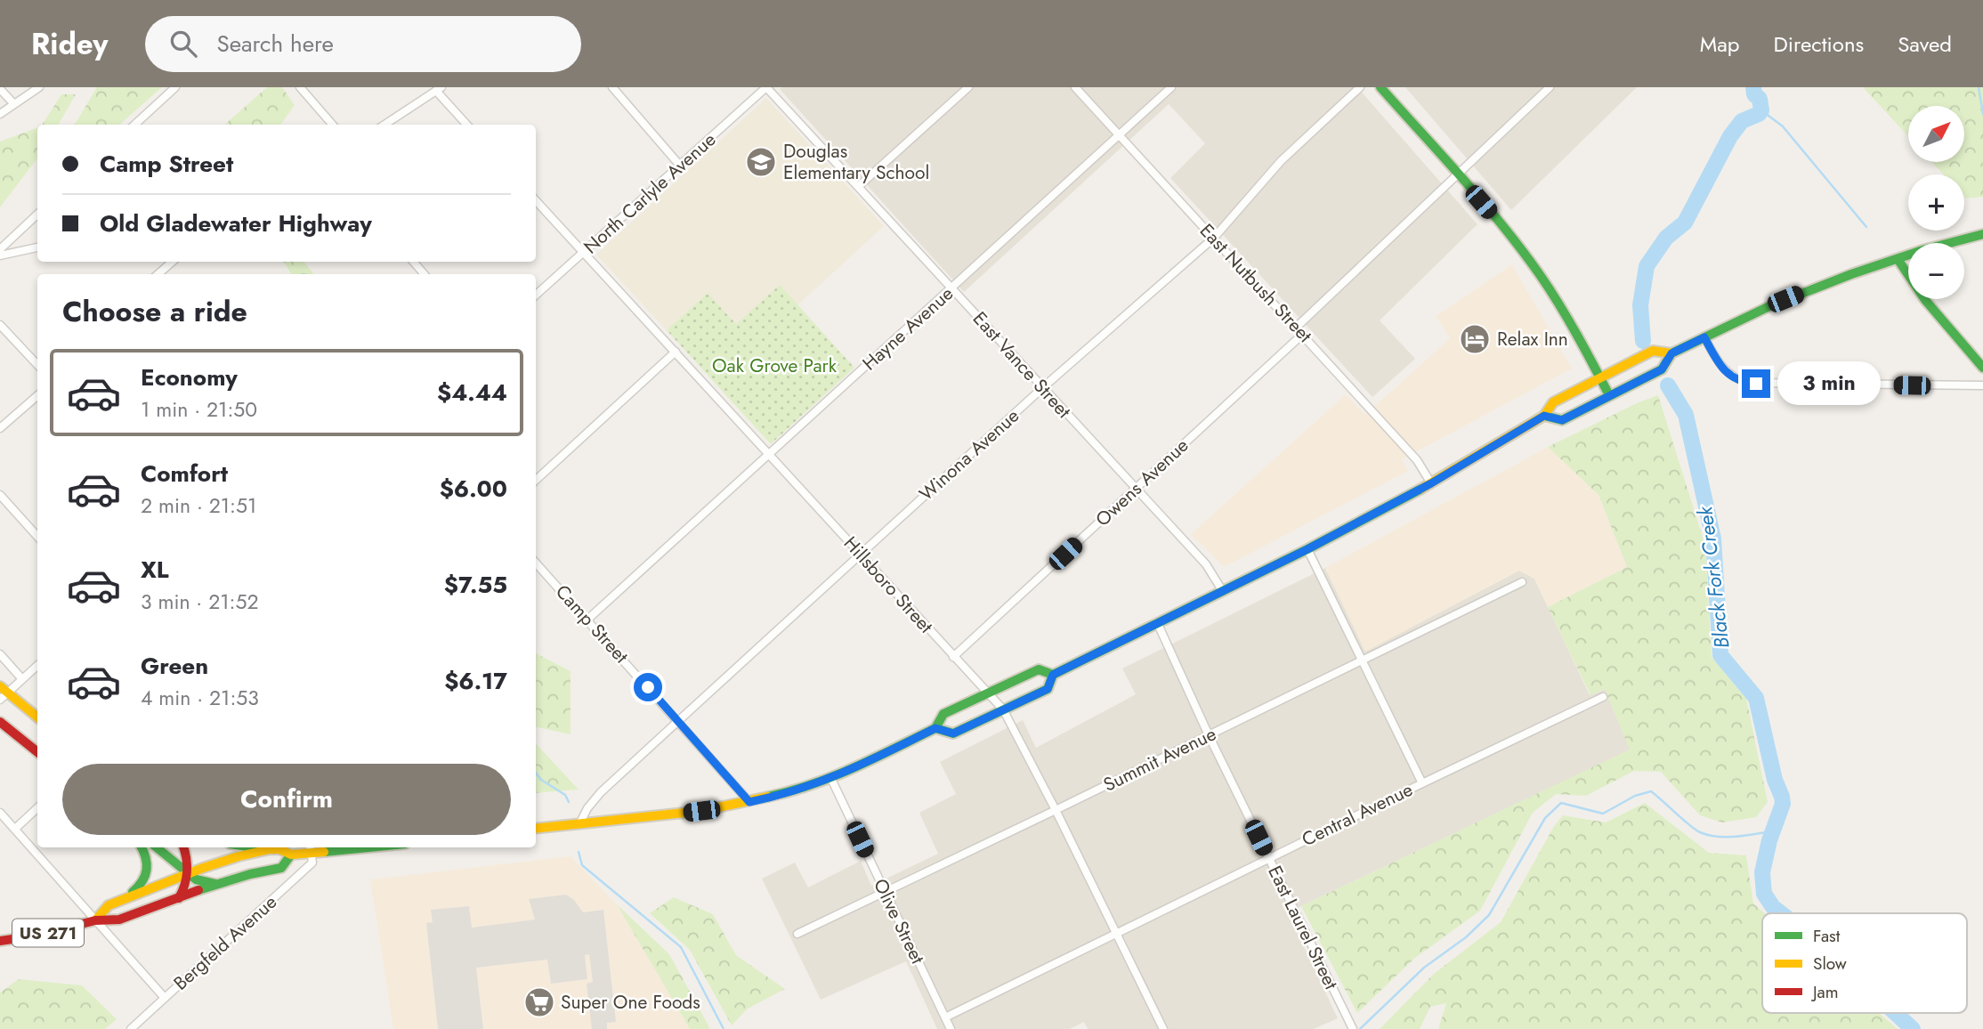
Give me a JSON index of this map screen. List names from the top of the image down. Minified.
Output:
{"streets":{"main road":["US 271"],"street":["North Carlyle Avenue","East Nutbush Street","Hayne Avenue","East Vance Street","Winona Avenue","Owens Avenue","Hillsboro Street","Camp Street","Summit Avenue","Central Avenue","Olive Street","East Laurel Street","Bergfeld Avenue"]},"crossings":[["North Carlyle Avenue","East Vance Street"],["North Carlyle Avenue","Hillsboro Street"],["East Nutbush Street","Hayne Avenue"],["East Nutbush Street","Winona Avenue"],["East Nutbush Street","Owens Avenue"],["Hayne Avenue","East Vance Street"],["Hayne Avenue","Hillsboro Street"],["Hayne Avenue","Camp Street"],["East Vance Street","Winona Avenue"],["East Vance Street","Owens Avenue"],["Winona Avenue","Hillsboro Street"],["Winona Avenue","Camp Street"],["Owens Avenue","Hillsboro Street"],["Hillsboro Street","Summit Avenue"],["Hillsboro Street","Central Avenue"],["Summit Avenue","Olive Street"],["Summit Avenue","East Laurel Street"],["Central Avenue","Olive Street"],["Central Avenue","East Laurel Street"],["US 271","Bergfeld Avenue"]],"water":["Black Fork Creek"],"parks":["Oak Grove Park"],"places":{"school or university":["Douglas Elementary School"],"hotel":["Relax Inn"],"supermarket":["Super One Foods"]},"legend":["Fast","Slow","Jam"],"north":"top right","page":{"header":"Ridey","search":"Search here","nav":["Map","Directions","Saved"],"map_buttons":["+","−"],"banner":["Camp Street","Old Gladewater Highway"],"heading":"Choose a ride","list":[{"name":"Economy","note":"1 min · 21:50","value":"$4.44"},{"name":"Comfort","note":"2 min · 21:51","value":"$6.00"},{"name":"XL","note":"3 min · 21:52","value":"$7.55"},{"name":"Green","note":"4 min · 21:53","value":"$6.17"}],"bubble":"3 min","buttons":"Confirm"}}
